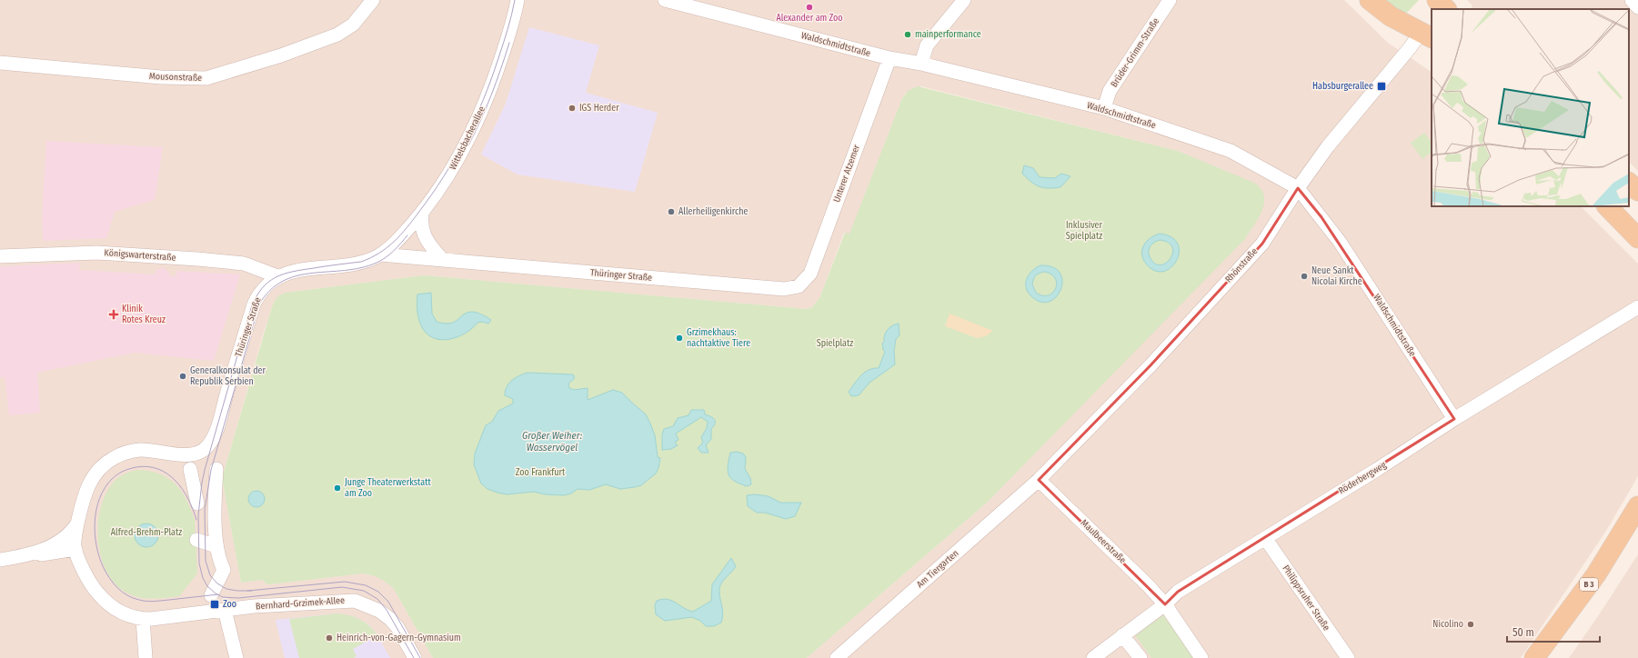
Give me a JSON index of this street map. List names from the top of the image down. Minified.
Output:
{"streets":{"main road":["B 3"],"street":["Waldschmidtstraße","Brüder-Grimm-Straße","Mousonstraße","Wittelsbacherallee","Unterer Atzemer","Königswarterstraße","Rhönstraße","Thüringer Straße","Röderbergweg","Maulbeerstraße","Am Tiergarten","Philippsruher Straße","Bernhard-Grzimek-Allee"]},"crossings":[["Waldschmidtstraße","Brüder-Grimm-Straße"],["Waldschmidtstraße","Unterer Atzemer"],["Waldschmidtstraße","Rhönstraße"],["Waldschmidtstraße","Röderbergweg"],["Wittelsbacherallee","Thüringer Straße"],["Unterer Atzemer","Thüringer Straße"],["Königswarterstraße","Thüringer Straße"],["Rhönstraße","Maulbeerstraße"],["Rhönstraße","Am Tiergarten"],["Röderbergweg","Maulbeerstraße"],["Röderbergweg","Philippsruher Straße"],["Maulbeerstraße","Am Tiergarten"]],"water":["Großer Weiher: Wasservögel"],"parks":["Inklusiver Spielplatz","Spielplatz","Zoo Frankfurt","Alfred-Brehm-Platz"],"places":{"other":["Alexander am Zoo","mainperformance","IGS Herder","Allerheiligenkirche","Neue Sankt Nicolai Kirche","Grzimekhaus: nachtaktive Tiere","Generalkonsulat der Republik Serbien","Junge Theaterwerkstatt am Zoo","Nicolino","Heinrich-von-Gagern-Gymnasium"],"transit":["Habsburgerallee","Zoo"],"health":["Klinik Rotes Kreuz"]},"scale_bar":"50 m"}
